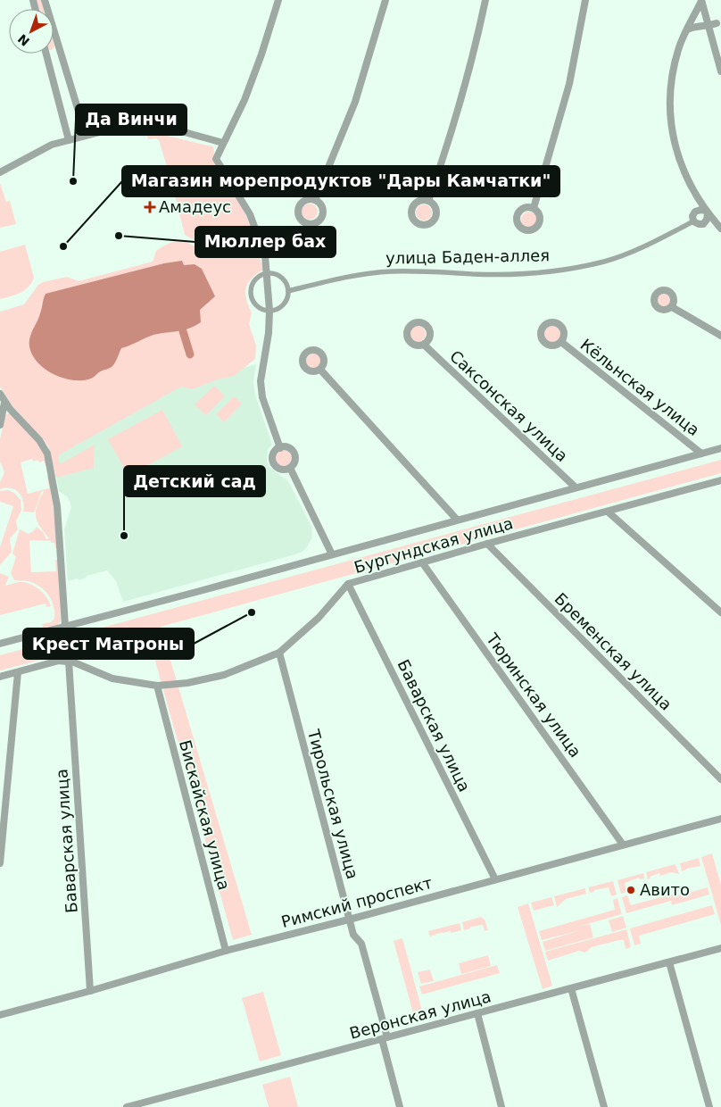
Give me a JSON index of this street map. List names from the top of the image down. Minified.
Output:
{"streets":{"street":["улица Баден-аллея","Кёльнская улица","Саксонская улица","Бургундская улица","Бременская улица","Тюринская улица","Баварская улица","Тирольская улица","Бискайская улица","Римский проспект","Веронская улица"]},"crossings":[["Кёльнская улица","Бургундская улица"],["Саксонская улица","Бургундская улица"],["Бургундская улица","Бременская улица"],["Бургундская улица","Тюринская улица"],["Бургундская улица","Баварская улица"],["Бургундская улица","Тирольская улица"],["Бургундская улица","Бискайская улица"],["Тюринская улица","Римский проспект"],["Баварская улица","Римский проспект"],["Тирольская улица","Римский проспект"],["Тирольская улица","Веронская улица"],["Бискайская улица","Римский проспект"]],"places":{"other":["Да Винчи","Мюллер бах","Магазин морепродуктов \"Дары Камчатки\"","Детский сад","Крест Матроны","Авито"],"health":["Амадеус"]},"north":"bottom left"}
